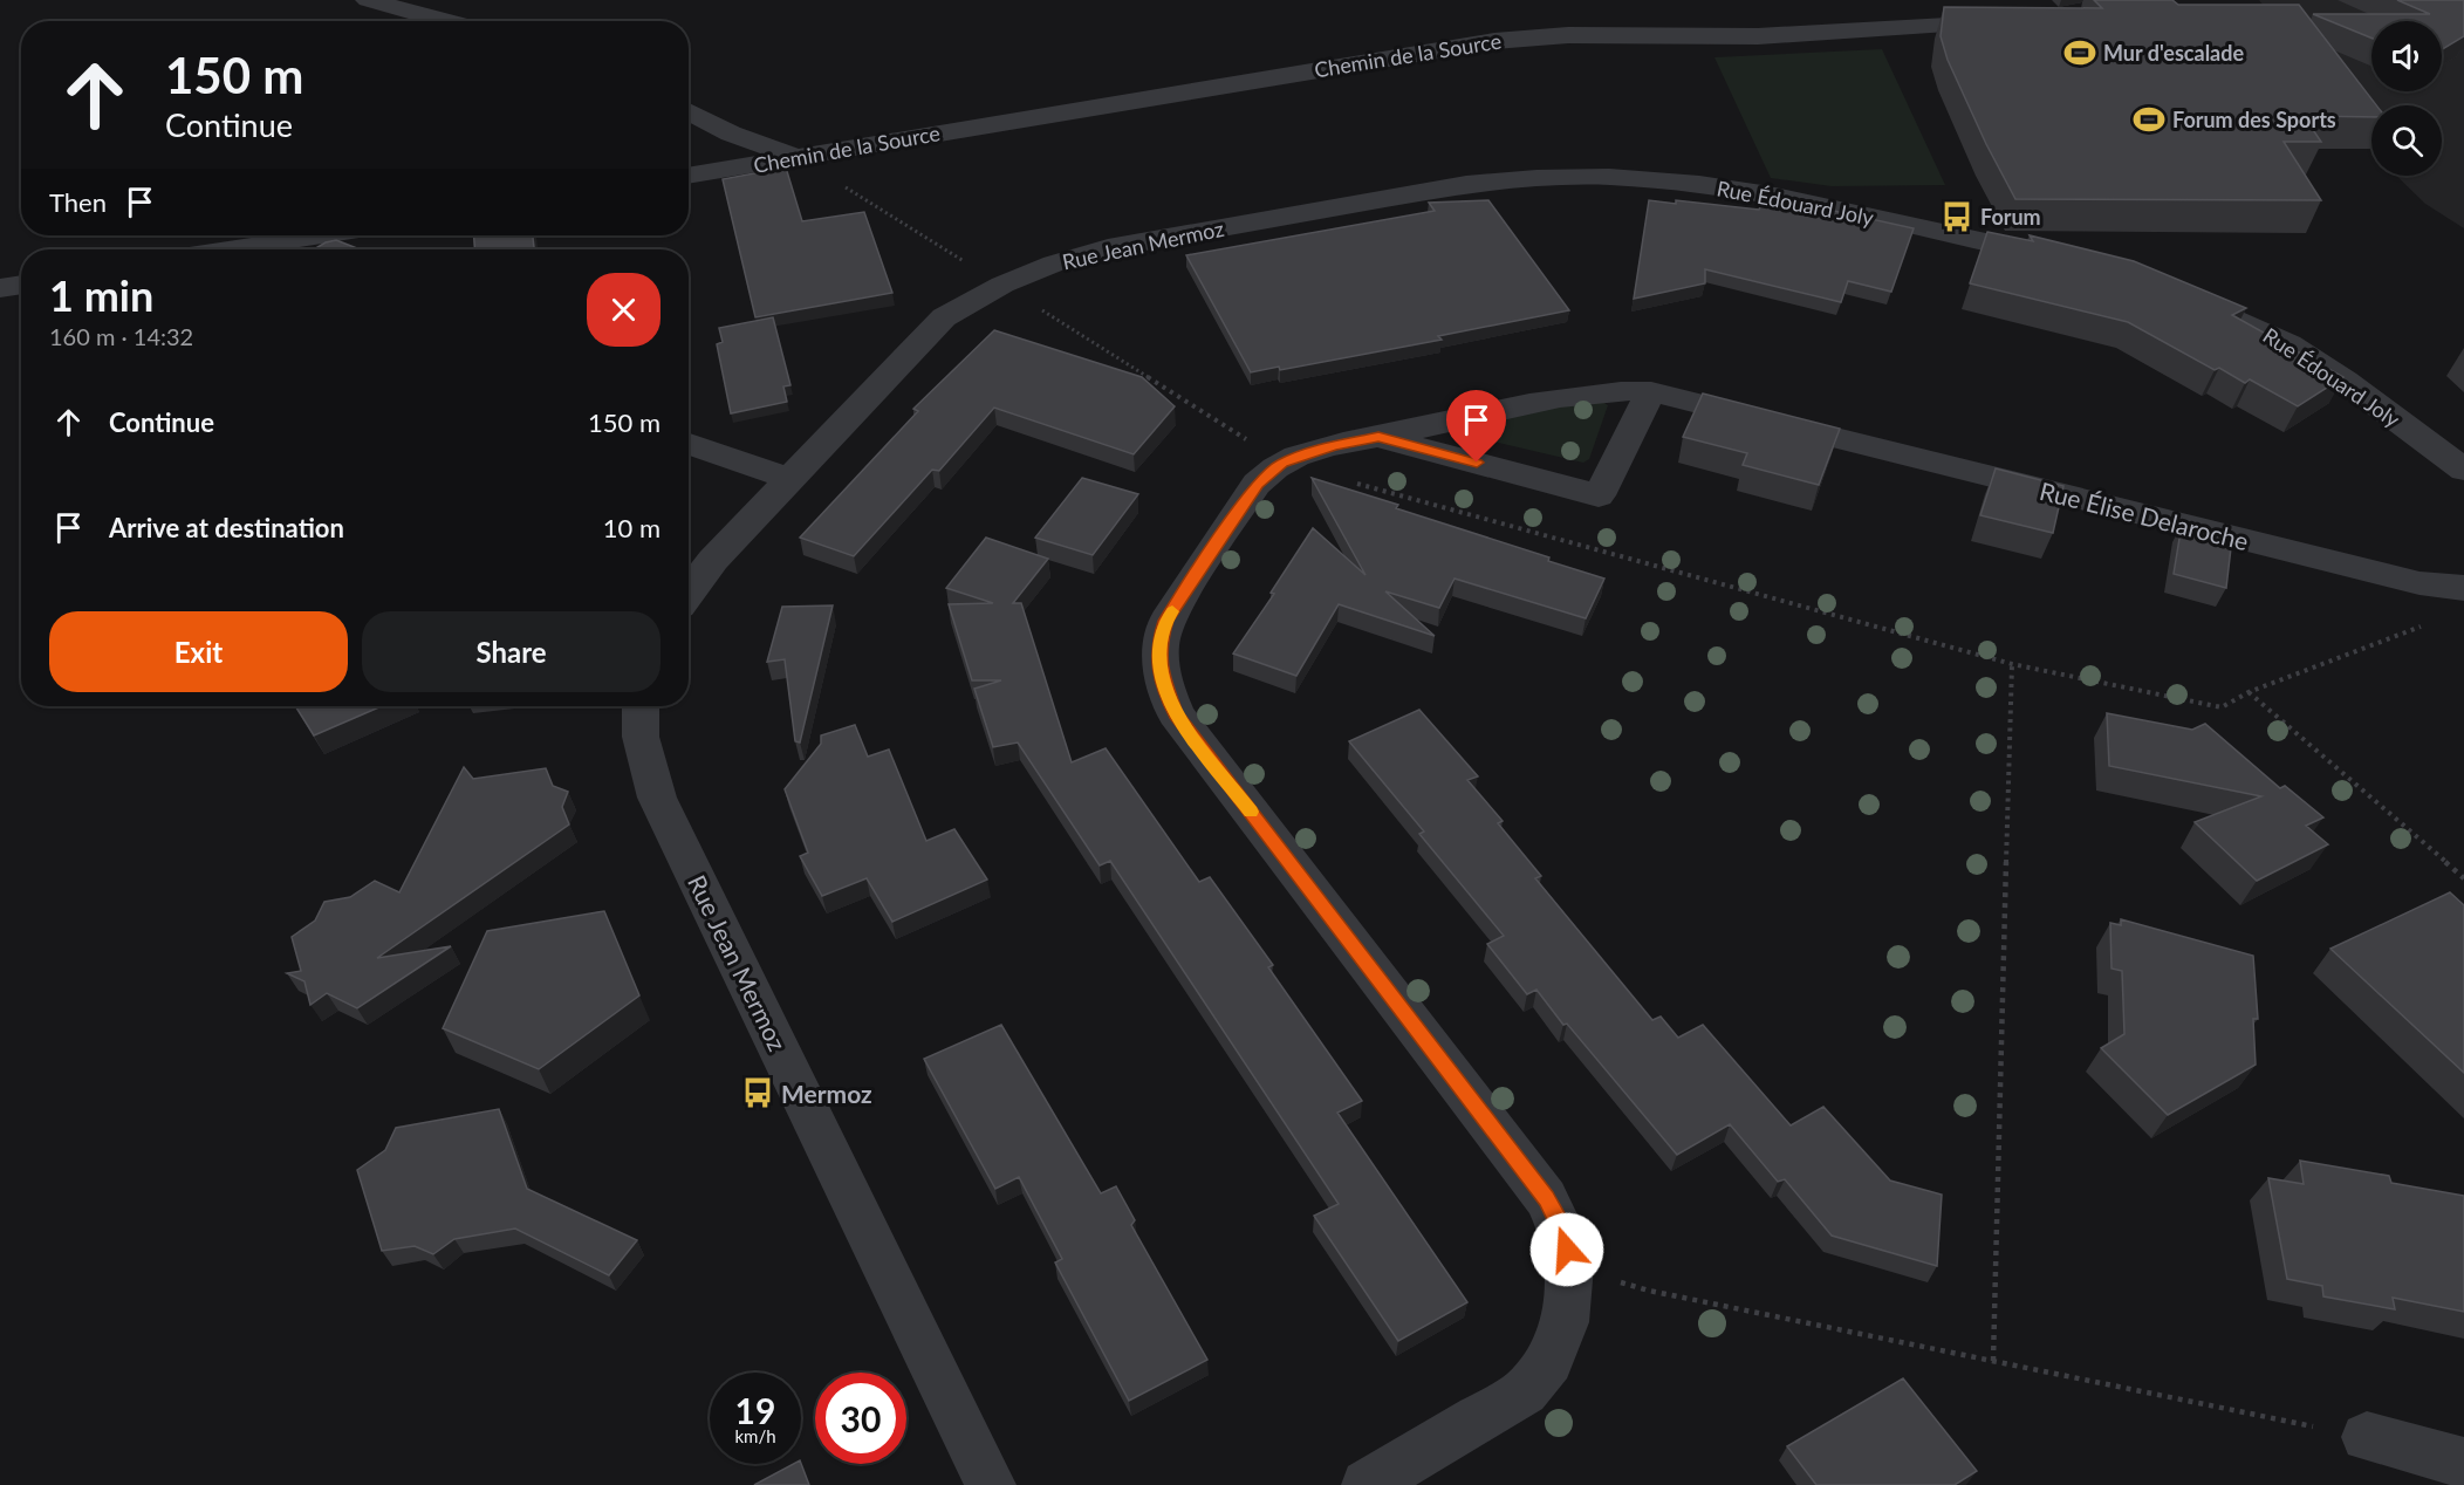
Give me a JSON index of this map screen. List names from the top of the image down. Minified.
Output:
{"streets":{"street":["Chemin de la Source","Rue Édouard Joly","Rue Jean Mermoz","Rue Élise Delaroche"]},"crossings":[["Rue Édouard Joly","Rue Jean Mermoz"]],"places":{"sports":["Mur d'escalade","Forum des Sports"],"bus stop":["Forum","Mermoz"]},"page":{"turn":["150 m","Continue"],"then":"Then","heading":["1 min","160 m · 14:32"],"list":[{"name":"Continue","value":"150 m"},{"name":"Arrive at destination","value":"10 m"}],"buttons":["Exit","Share"],"speed":"19 km/h","limit":"30"}}
